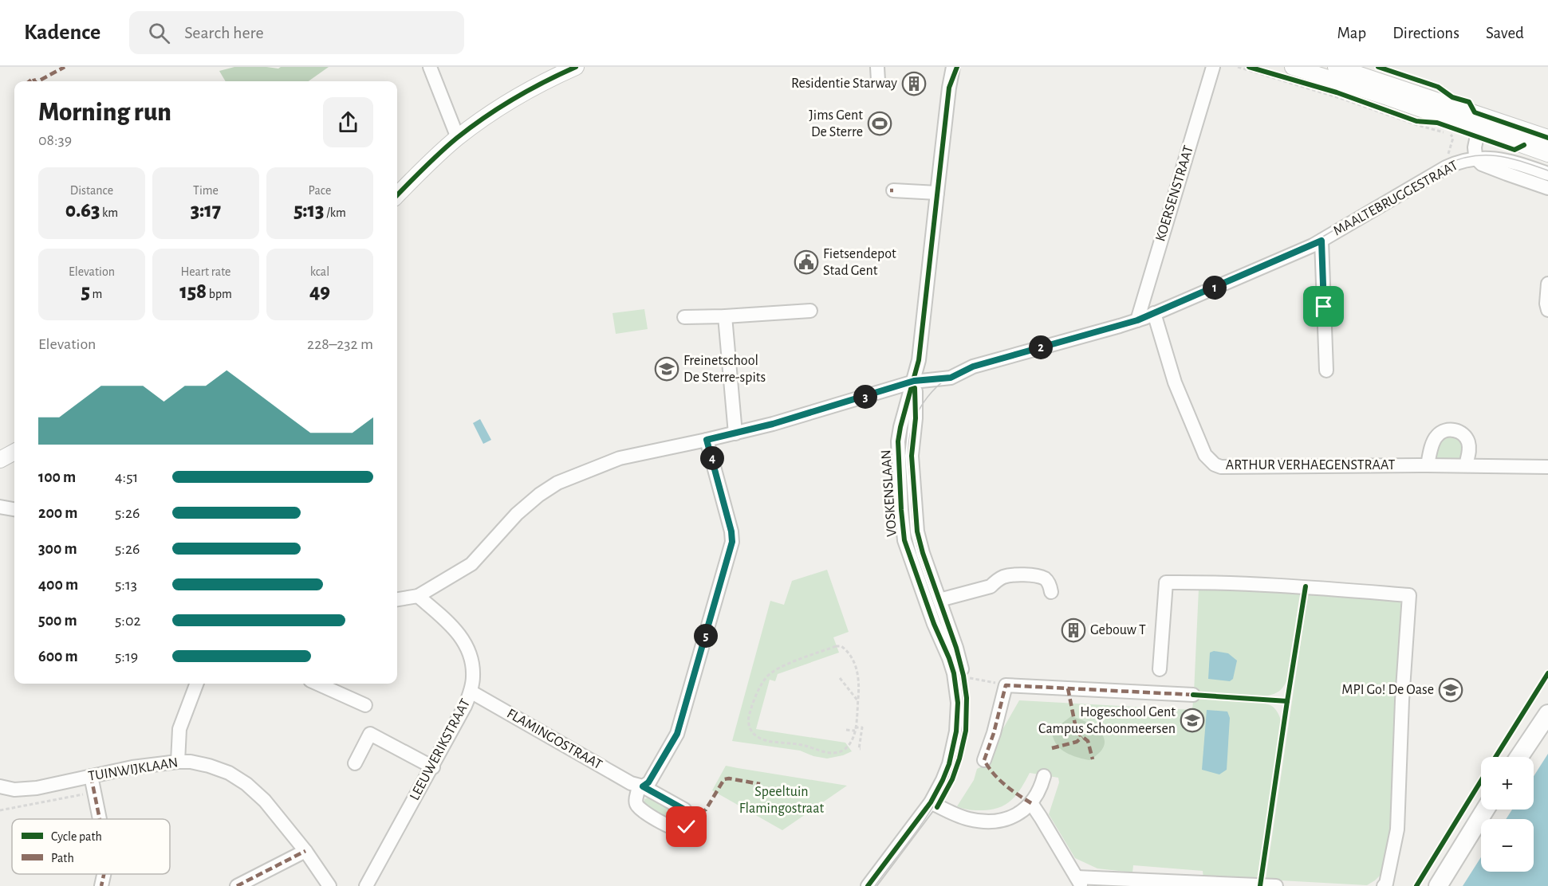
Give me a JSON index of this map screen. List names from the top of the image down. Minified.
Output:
{"streets":{"street":["KOERSENSTRAAT","MAALTEBRUGGESTRAAT","ARTHUR VERHAEGENSTRAAT","VOSKENSLAAN","FLAMINGOSTRAAT","LEEUWERIKSTRAAT","TUINWIJKLAAN"]},"crossings":[["KOERSENSTRAAT","MAALTEBRUGGESTRAAT"],["MAALTEBRUGGESTRAAT","ARTHUR VERHAEGENSTRAAT"],["MAALTEBRUGGESTRAAT","VOSKENSLAAN"],["MAALTEBRUGGESTRAAT","FLAMINGOSTRAAT"],["MAALTEBRUGGESTRAAT","LEEUWERIKSTRAAT"],["FLAMINGOSTRAAT","LEEUWERIKSTRAAT"]],"parks":["Speeltuin Flamingostraat"],"places":{"building":["Residentie Starway","Gebouw T"],"sports":["Jims Gent De Sterre"],"public building":["Fietsendepot Stad Gent"],"school or university":["Freinetschool De Sterre-spits","MPI Go! De Oase","Hogeschool Gent Campus Schoonmeersen"]},"legend":["Cycle path","Path"],"page":{"header":"Kadence","search":"Search here","nav":["Map","Directions","Saved"],"heading":["Morning run","08:39"],"stats":[["Distance","0.63 km"],["Time","3:17"],["Pace","5:13 /km"],["Elevation","5 m"],["Heart rate","158 bpm"],["kcal","49"]],"pins":["1","2","3","4","5"],"chart":["Elevation","228–232 m"],"list":[{"name":"100 m","note":"4:51"},{"name":"200 m","note":"5:26"},{"name":"300 m","note":"5:26"},{"name":"400 m","note":"5:13"},{"name":"500 m","note":"5:02"},{"name":"600 m","note":"5:19"}],"map_buttons":["+","−"]}}
